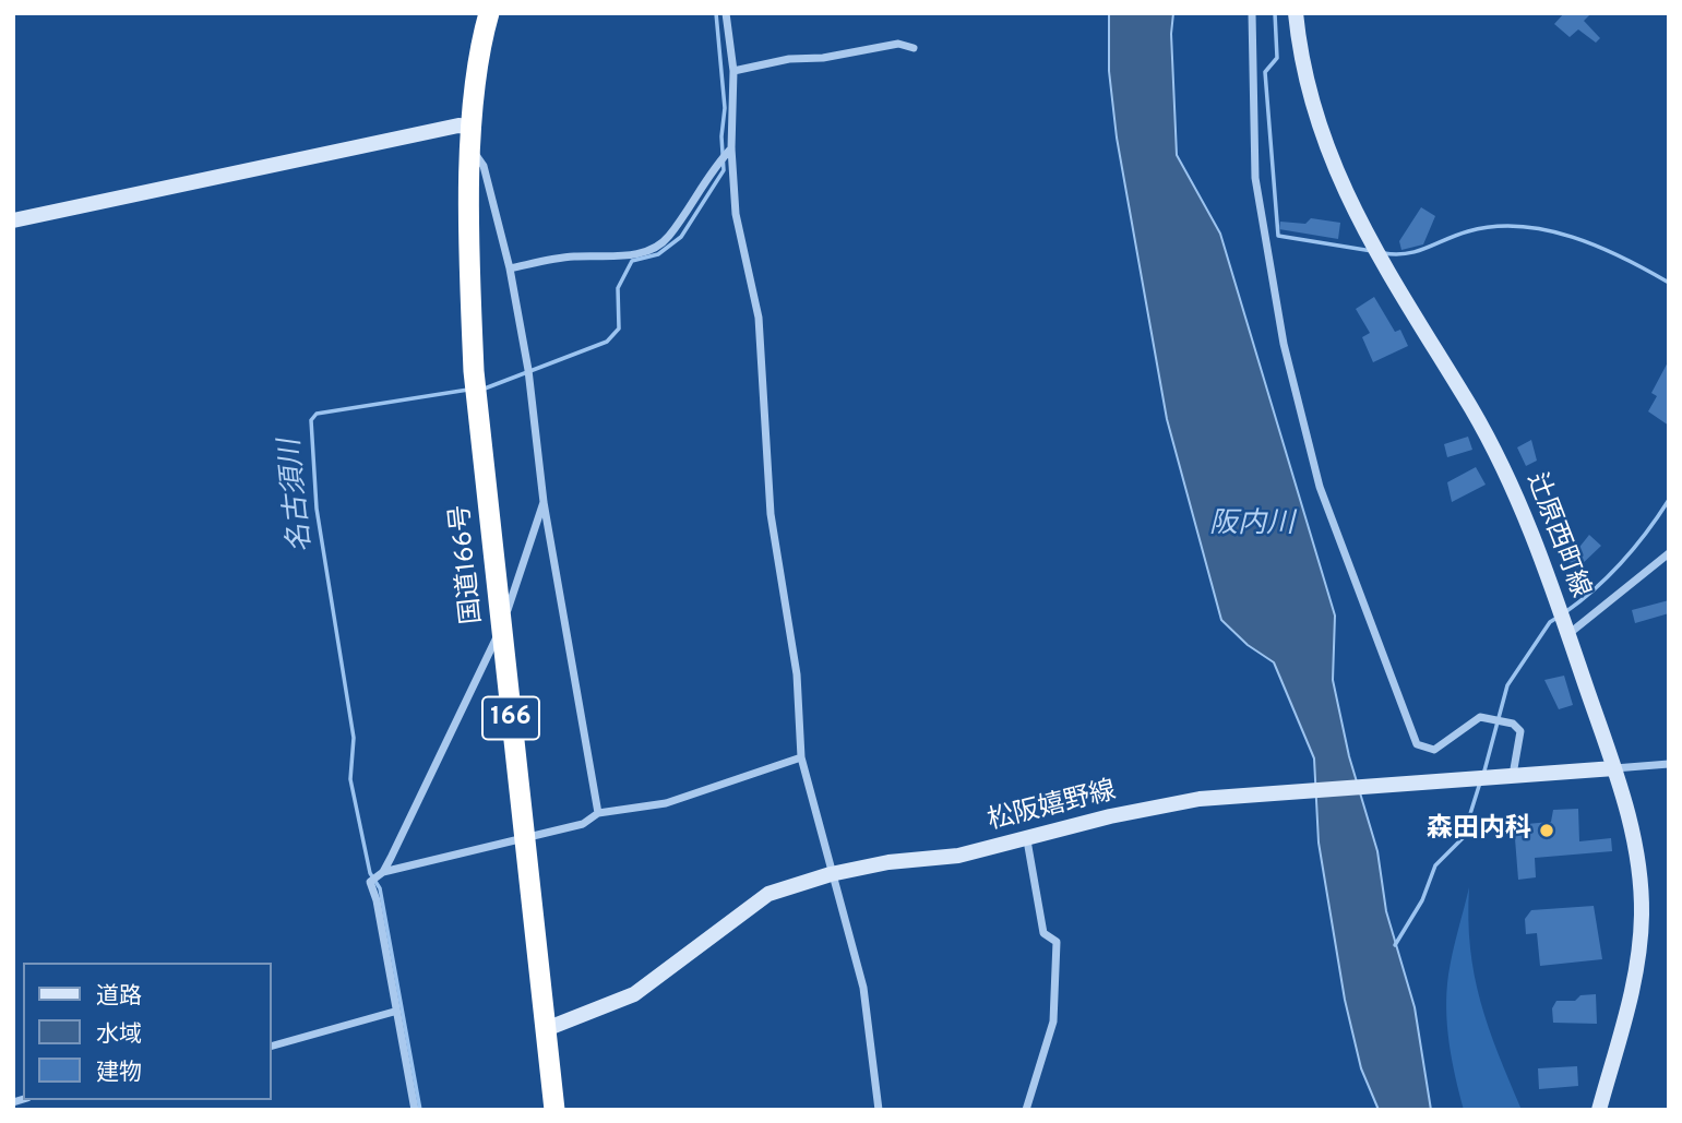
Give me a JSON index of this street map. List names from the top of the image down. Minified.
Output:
{"streets":{"highway":["国道166号","166"],"main road":["辻原西町線","松阪嬉野線"]},"crossings":[["辻原西町線","松阪嬉野線"],["国道166号","松阪嬉野線"]],"water":["名古須川","阪内川"],"places":["森田内科"],"legend":["道路","水域","建物"]}
